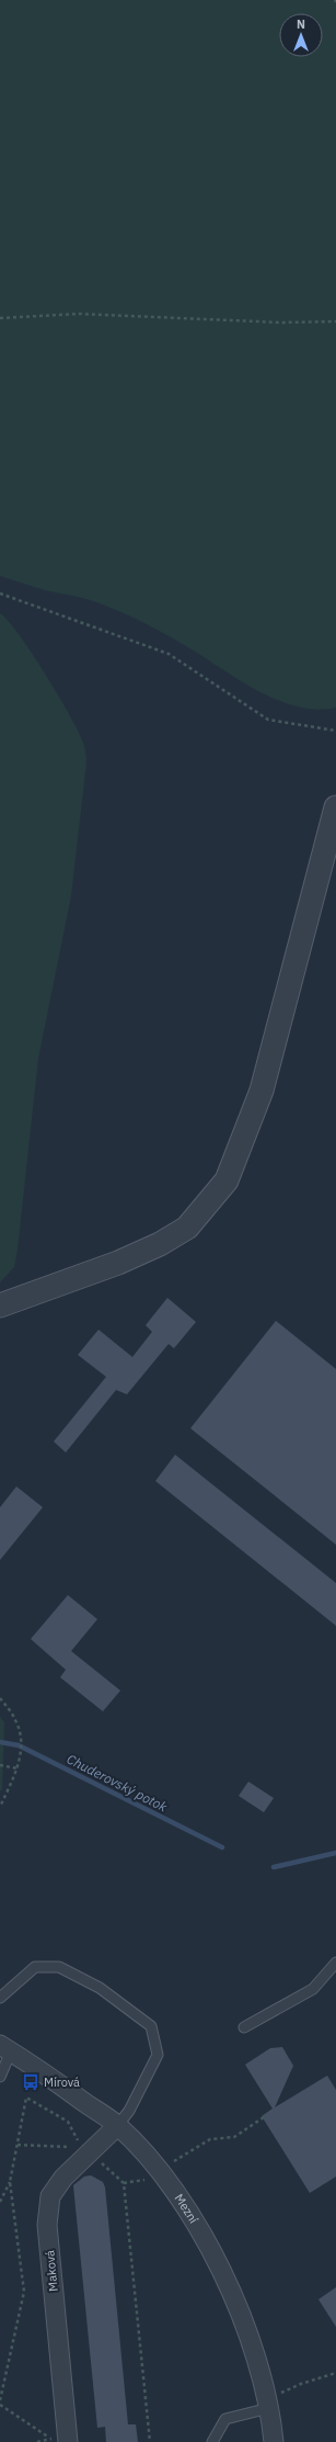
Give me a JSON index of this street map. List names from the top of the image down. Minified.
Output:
{"streets":{"street":["Mezní","Maková"]},"crossings":[["Mezní","Maková"]],"water":["Chuderovský potok"],"places":{"bus stop":["Mírová"]},"north":"top"}
